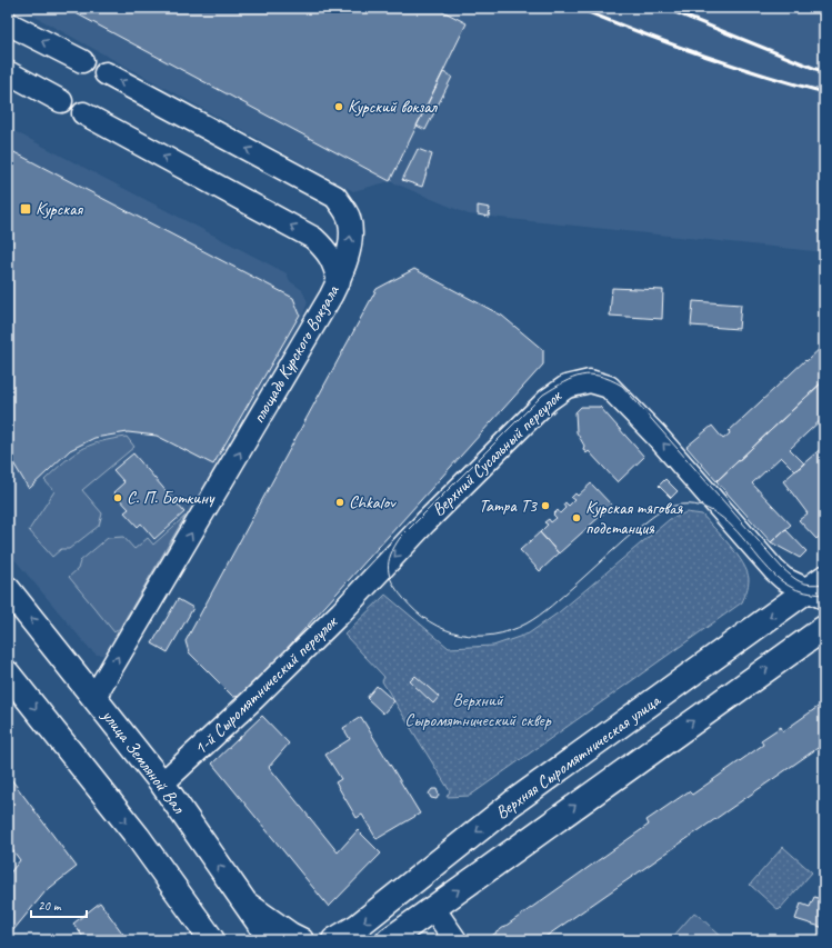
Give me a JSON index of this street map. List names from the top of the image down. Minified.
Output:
{"streets":{"main road":["Верхняя Сыромятническая улица","улица Земляной Вал"],"street":["площадь Курского Вокзала","Верхний Сусальный переулок","1-й Сыромятнический переулок"]},"crossings":[["площадь Курского Вокзала","улица Земляной Вал"],["Верхний Сусальный переулок","1-й Сыромятнический переулок"],["Верхний Сусальный переулок","Верхняя Сыромятническая улица"],["1-й Сыромятнический переулок","улица Земляной Вал"]],"parks":["Верхний Сыромятнический сквер"],"places":{"other":["Курский вокзал","С. П. Боткину","Chkalov","Татра T3","Курская тяговая подстанция"],"transit":["Курская"]},"scale_bar":"20 m"}
